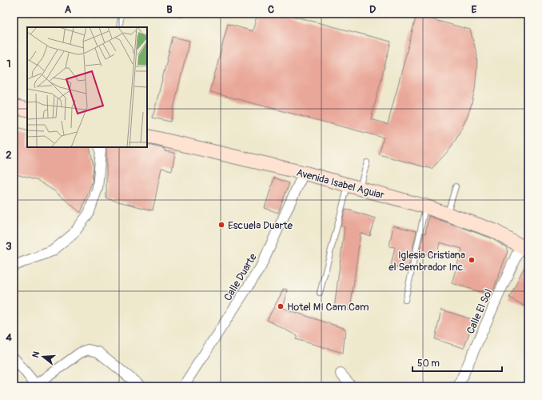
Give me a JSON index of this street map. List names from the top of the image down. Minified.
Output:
{"streets":{"main road":["Avenida Isabel Aguiar"],"street":["Calle Duarte","Calle El Sol"]},"crossings":[["Avenida Isabel Aguiar","Calle Duarte"],["Avenida Isabel Aguiar","Calle El Sol"]],"places":["Escuela Duarte","Iglesia Cristiana el Sembrador Inc.","Hotel MI Cam Cam"],"scale_bar":"50 m","north":"left","grid":{"columns":["A","B","C","D","E"],"rows":["1","2","3","4"]}}
